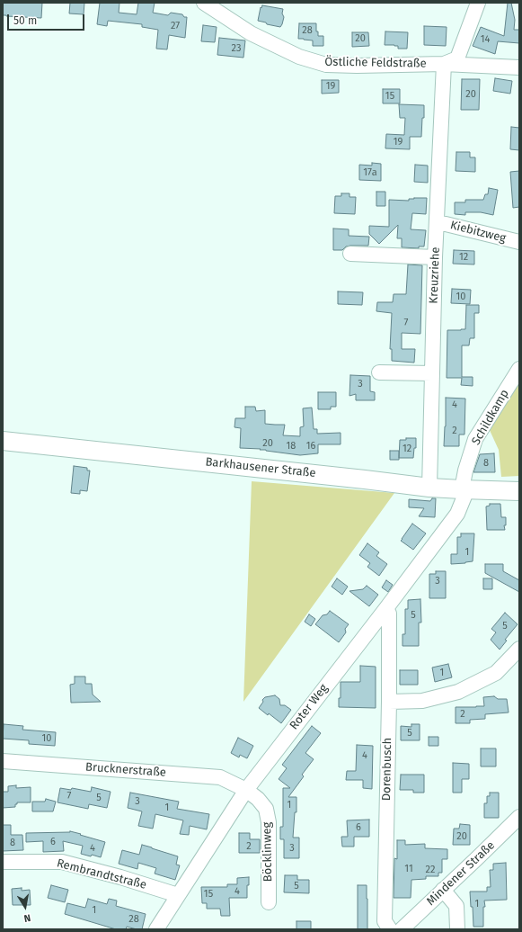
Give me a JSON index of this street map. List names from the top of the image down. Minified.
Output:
{"streets":{"main road":["Barkhausener Straße"],"street":["Östliche Feldstraße","Kiebitzweg","Kreuzriehe","Schildkamp","Roter Weg","Dorenbusch","Brucknerstraße","Böcklinweg","Mindener Straße","Rembrandtstraße"]},"crossings":[["Östliche Feldstraße","Kreuzriehe"],["Kiebitzweg","Kreuzriehe"],["Kreuzriehe","Barkhausener Straße"],["Schildkamp","Barkhausener Straße"],["Schildkamp","Roter Weg"],["Barkhausener Straße","Roter Weg"],["Roter Weg","Dorenbusch"],["Roter Weg","Brucknerstraße"],["Roter Weg","Böcklinweg"],["Roter Weg","Rembrandtstraße"],["Brucknerstraße","Böcklinweg"]],"house_numbers":["27","28","20","14","23","19","20","15","19","17a","12","10","7","3","4","2","20","18","16","12","8","1","3","5","5","1","2","5","10","4","7","5","3","1","1","6","20","6","8","2","4","3","11","22","5","4","15","1","1","28"],"scale_bar":"50 m","north":"bottom"}
